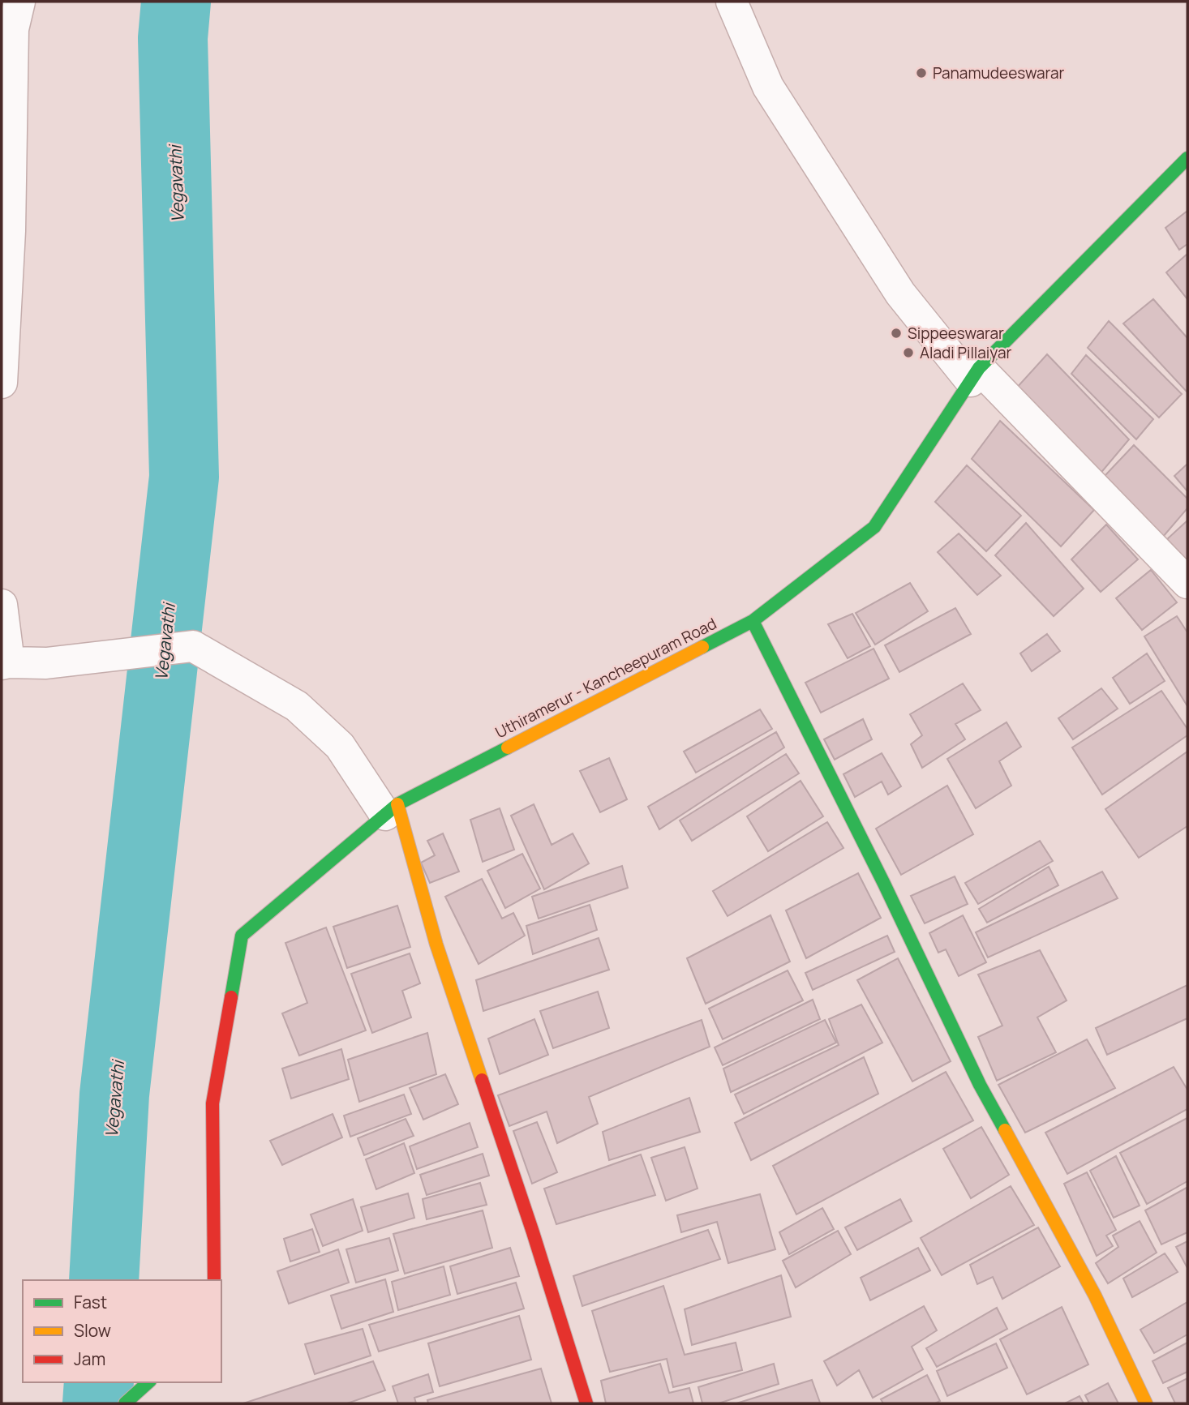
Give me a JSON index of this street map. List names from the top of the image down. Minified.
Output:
{"streets":{"main road":["Uthiramerur - Kancheepuram Road"]},"water":["Vegavathi"],"places":["Panamudeeswarar","Sippeeswarar","Aladi Pillaiyar"],"legend":["Fast","Slow","Jam"]}
